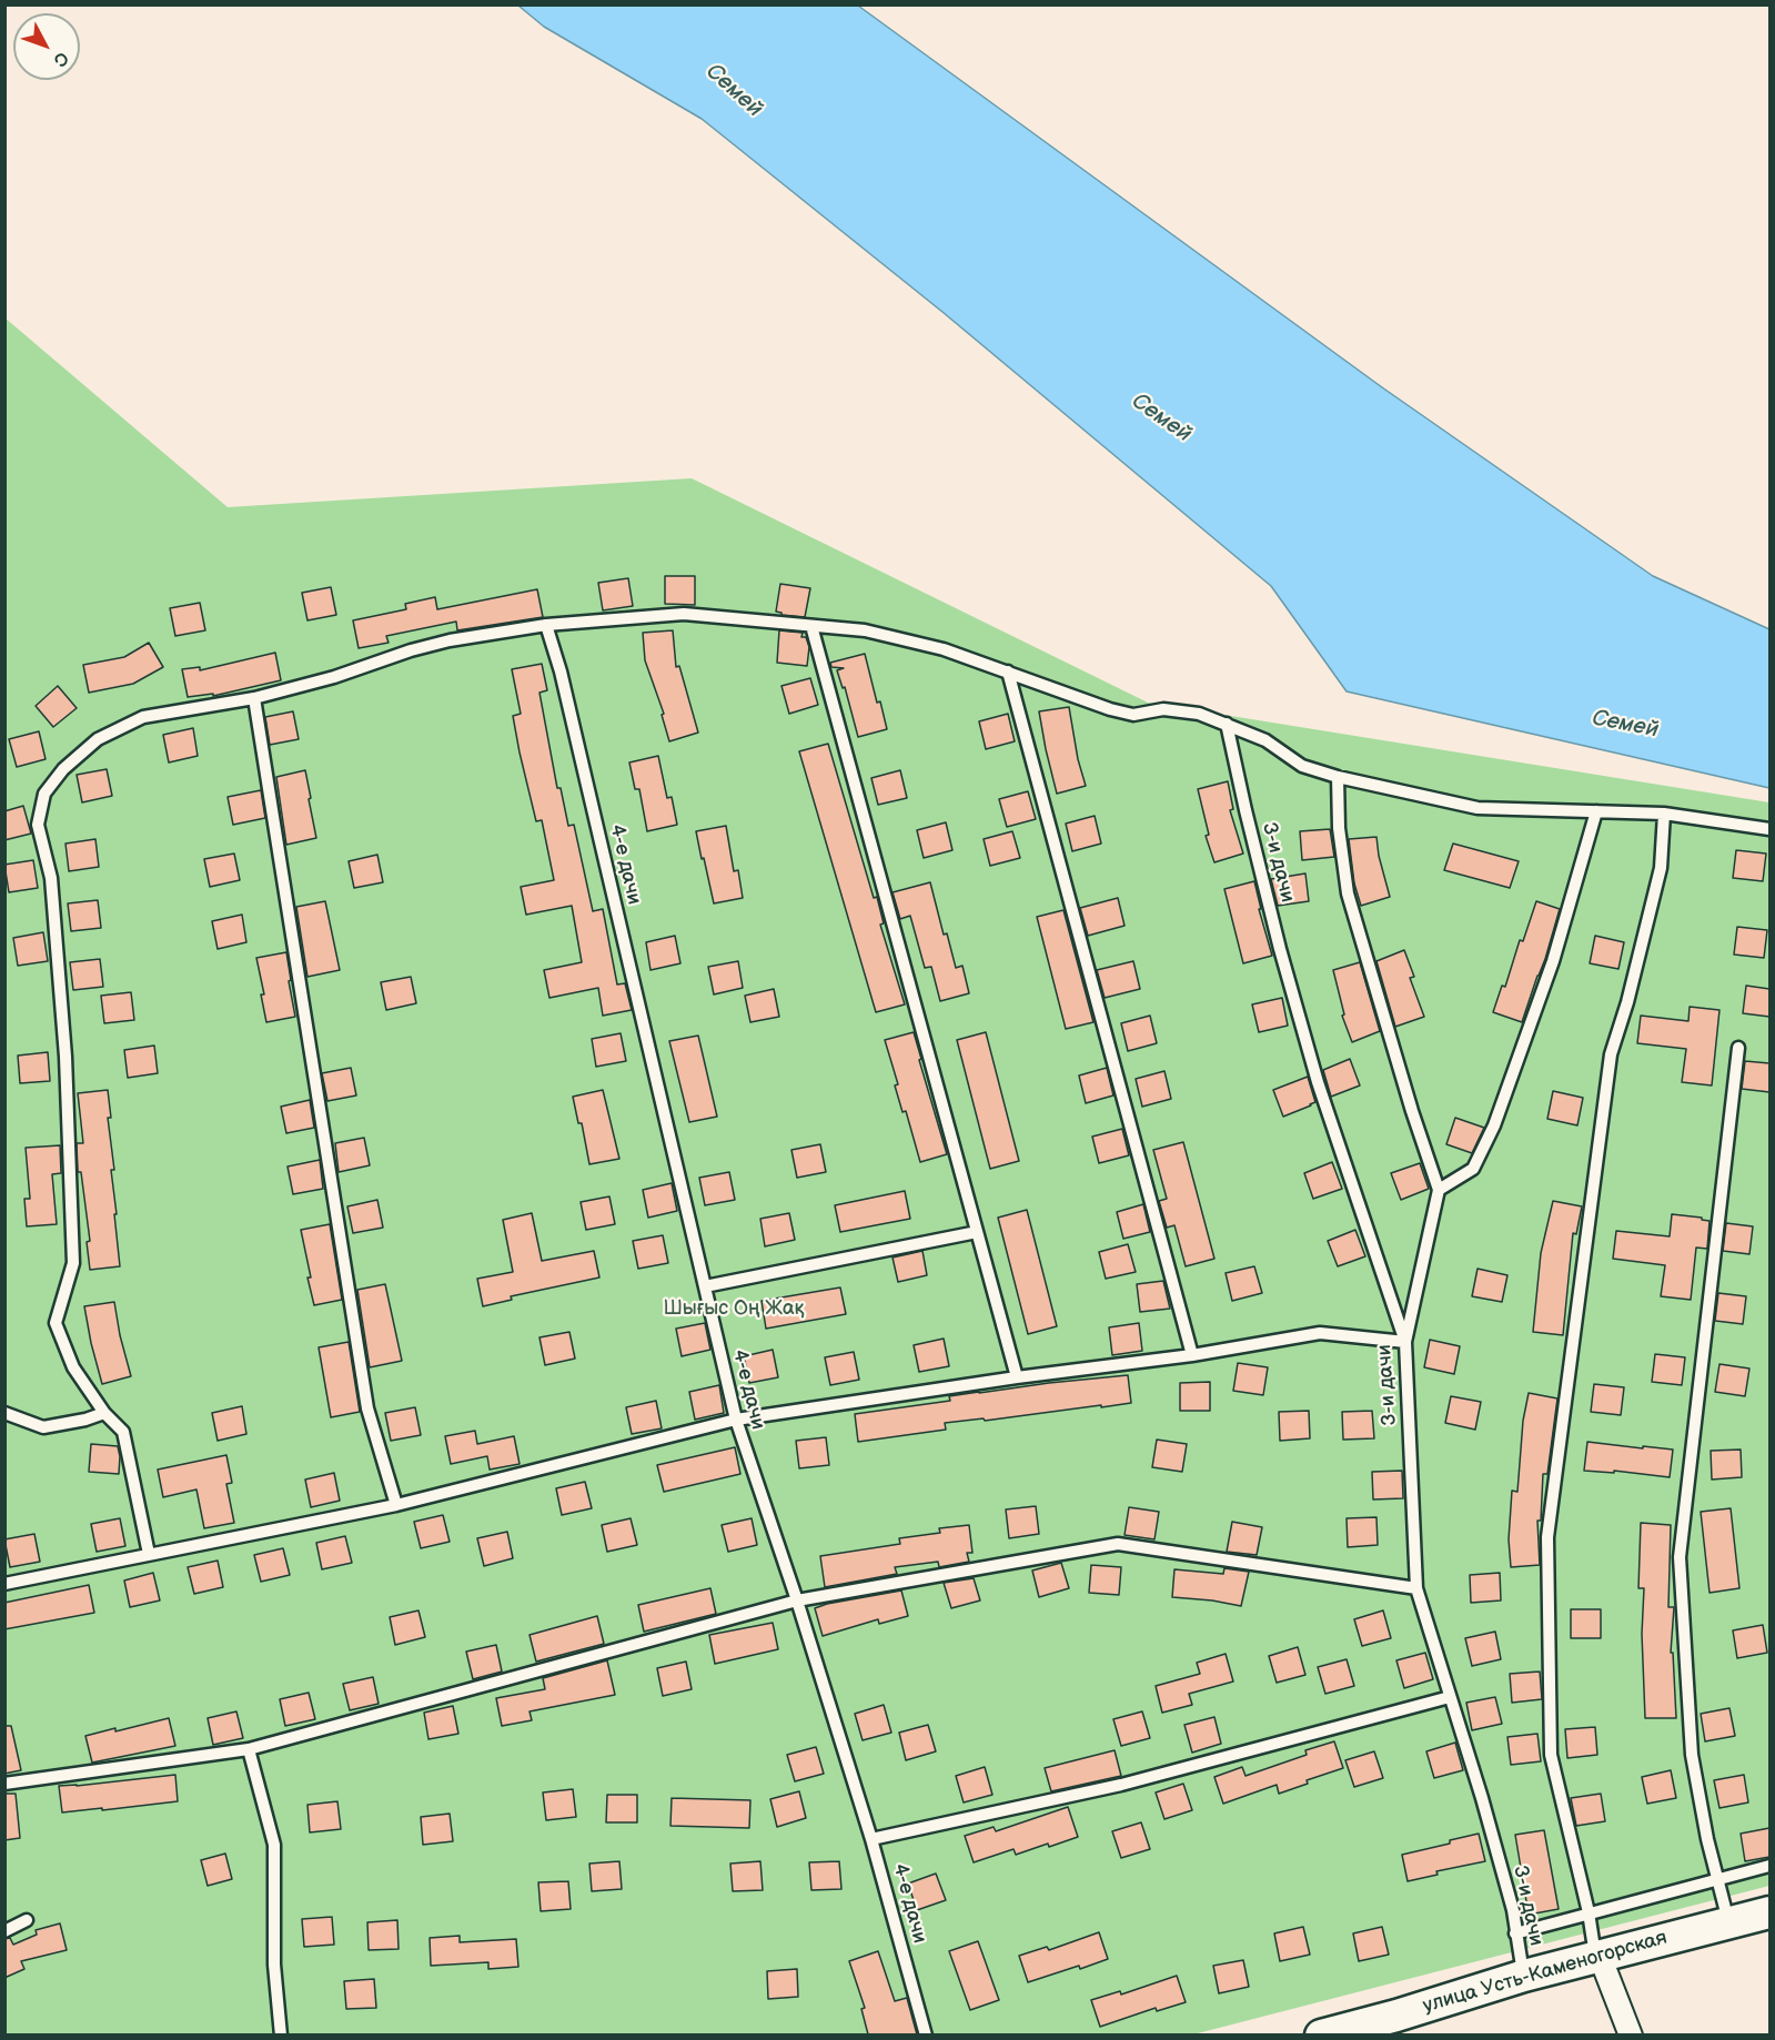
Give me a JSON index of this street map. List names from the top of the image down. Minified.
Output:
{"streets":{"street":["улица Усть-Каменогорская"],"lane":["3-и дачи","4-е дачи"]},"crossings":[["3-и дачи","улица Усть-Каменогорская"]],"water":["Семей"],"parks":["Шығыс Оң Жақ"],"north":"bottom right"}
